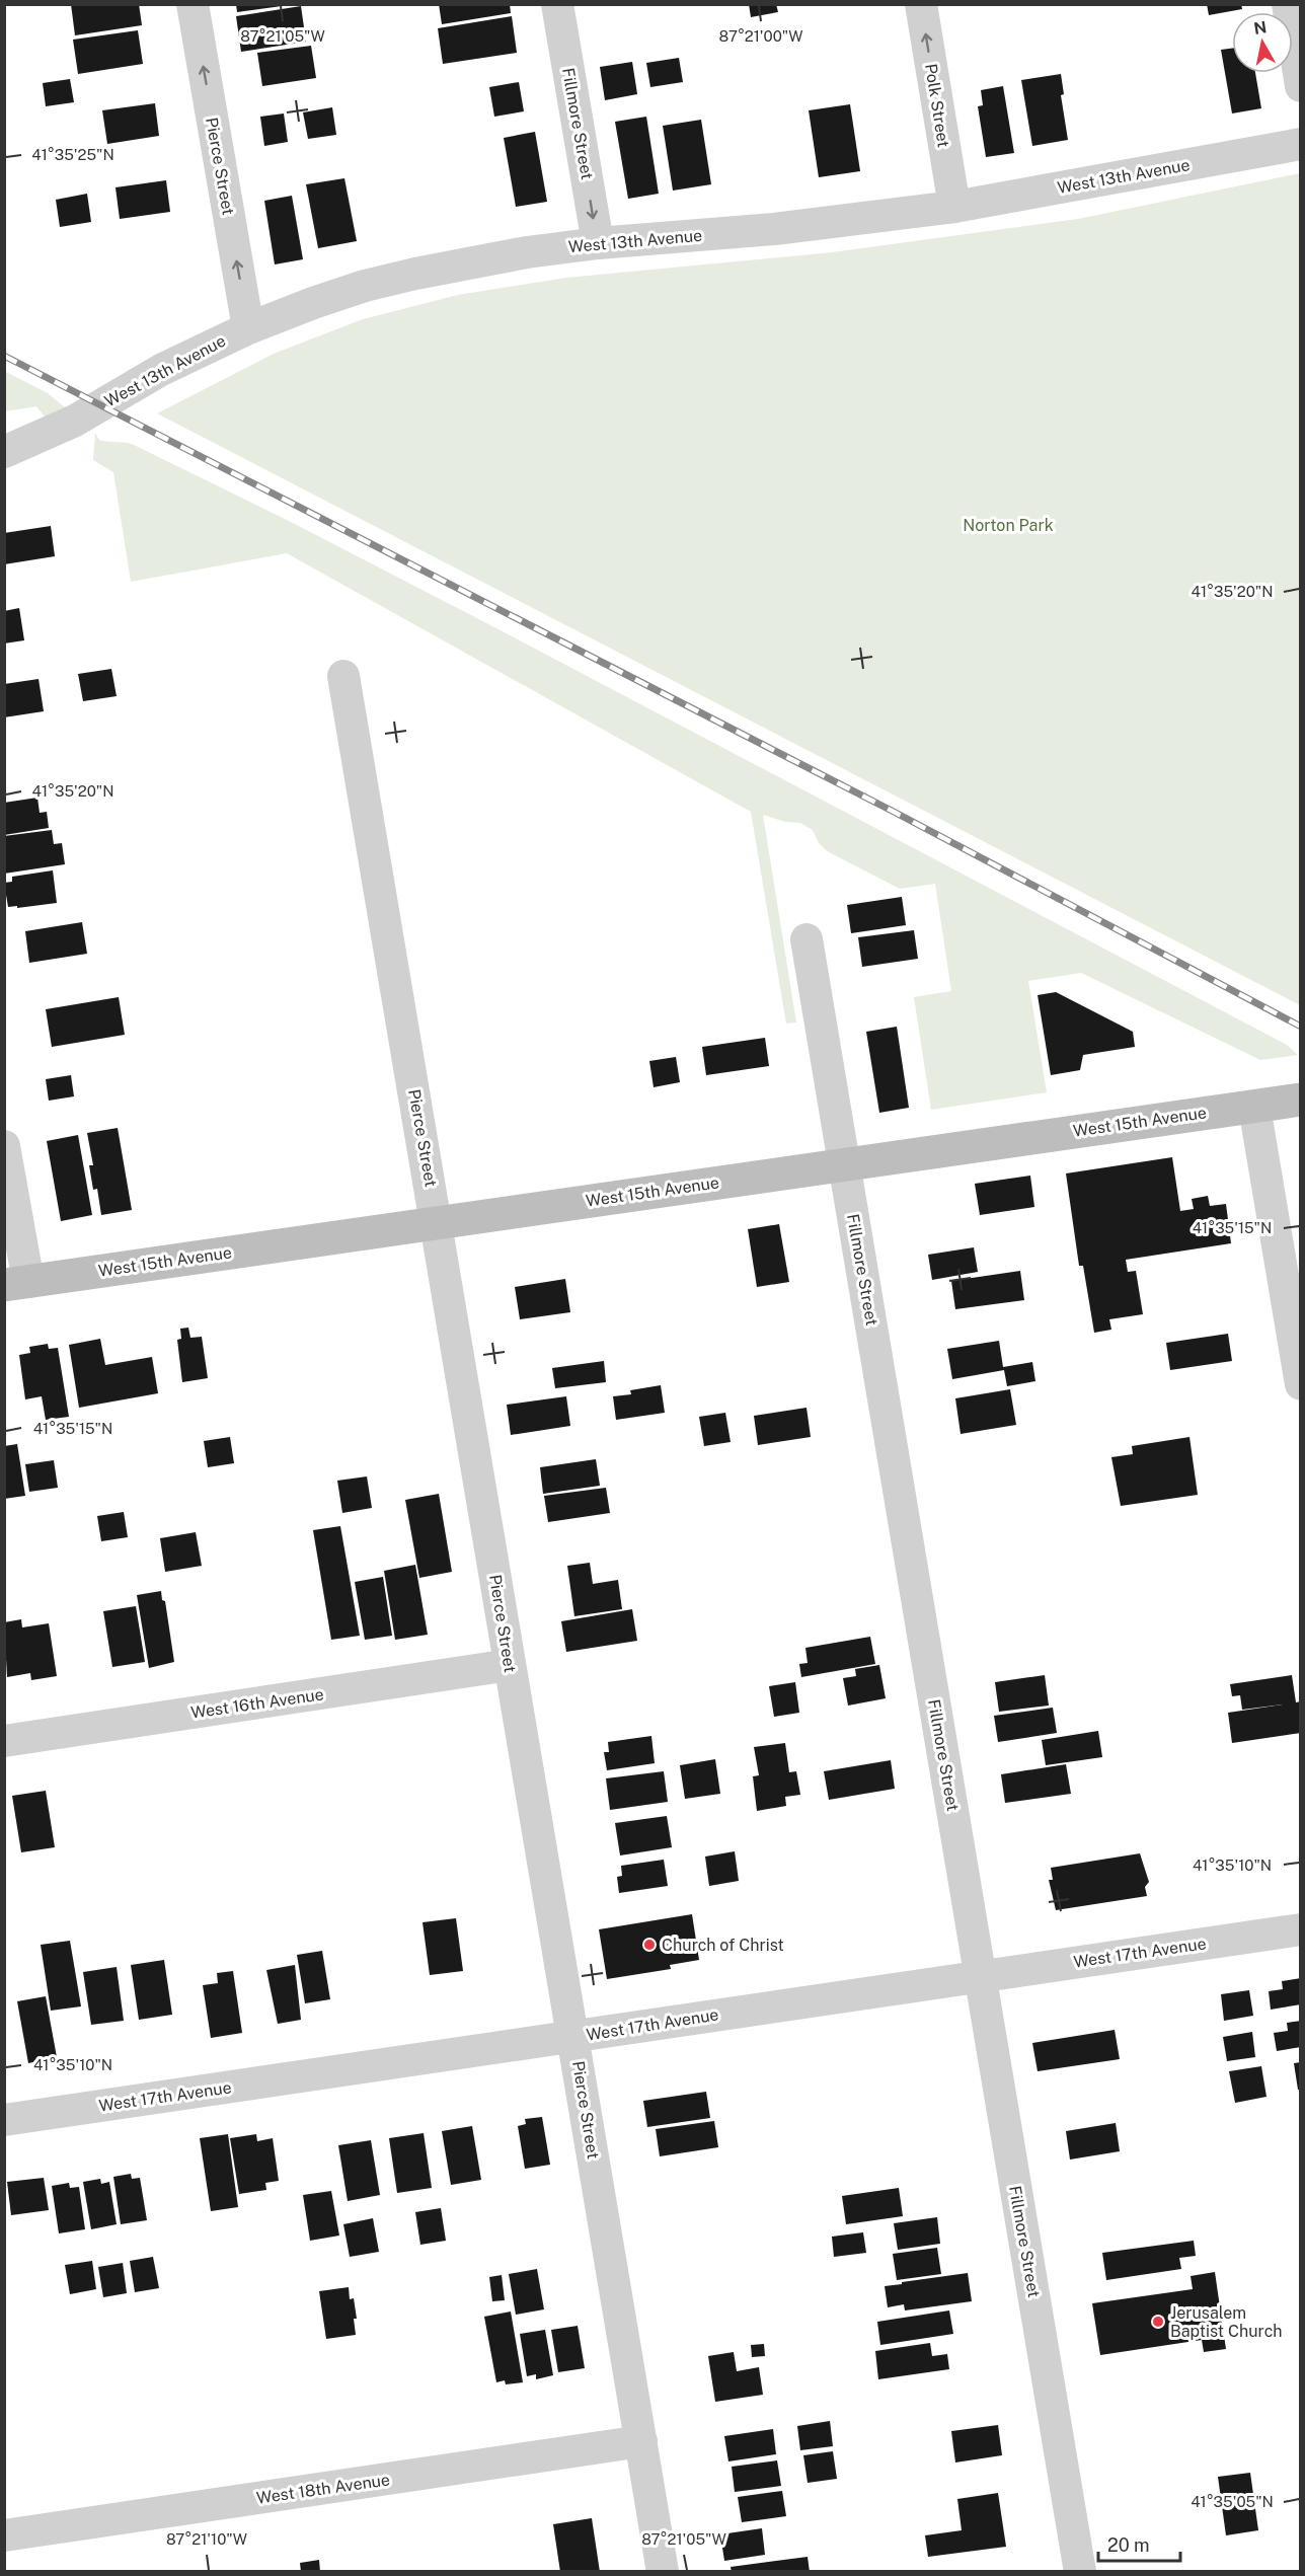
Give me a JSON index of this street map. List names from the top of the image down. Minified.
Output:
{"streets":{"main road":["West 15th Avenue"],"street":["Polk Street","Fillmore Street","Pierce Street","West 13th Avenue","West 16th Avenue","West 17th Avenue","West 18th Avenue"]},"crossings":[["Polk Street","West 13th Avenue"],["Fillmore Street","West 13th Avenue"],["Fillmore Street","West 15th Avenue"],["Fillmore Street","West 17th Avenue"],["Pierce Street","West 13th Avenue"],["Pierce Street","West 15th Avenue"],["Pierce Street","West 16th Avenue"],["Pierce Street","West 17th Avenue"],["Pierce Street","West 18th Avenue"]],"one_way":["Polk Street"],"parks":["Norton Park"],"places":["Church of Christ","Jerusalem Baptist Church"],"scale_bar":"20 m","north":"top","coordinates":["87°21'05\"W","87°21'00\"W","41°35'25\"N","41°35'20\"N","41°35'15\"N","41°35'10\"N","41°35'05\"N","87°21'10\"W"]}
